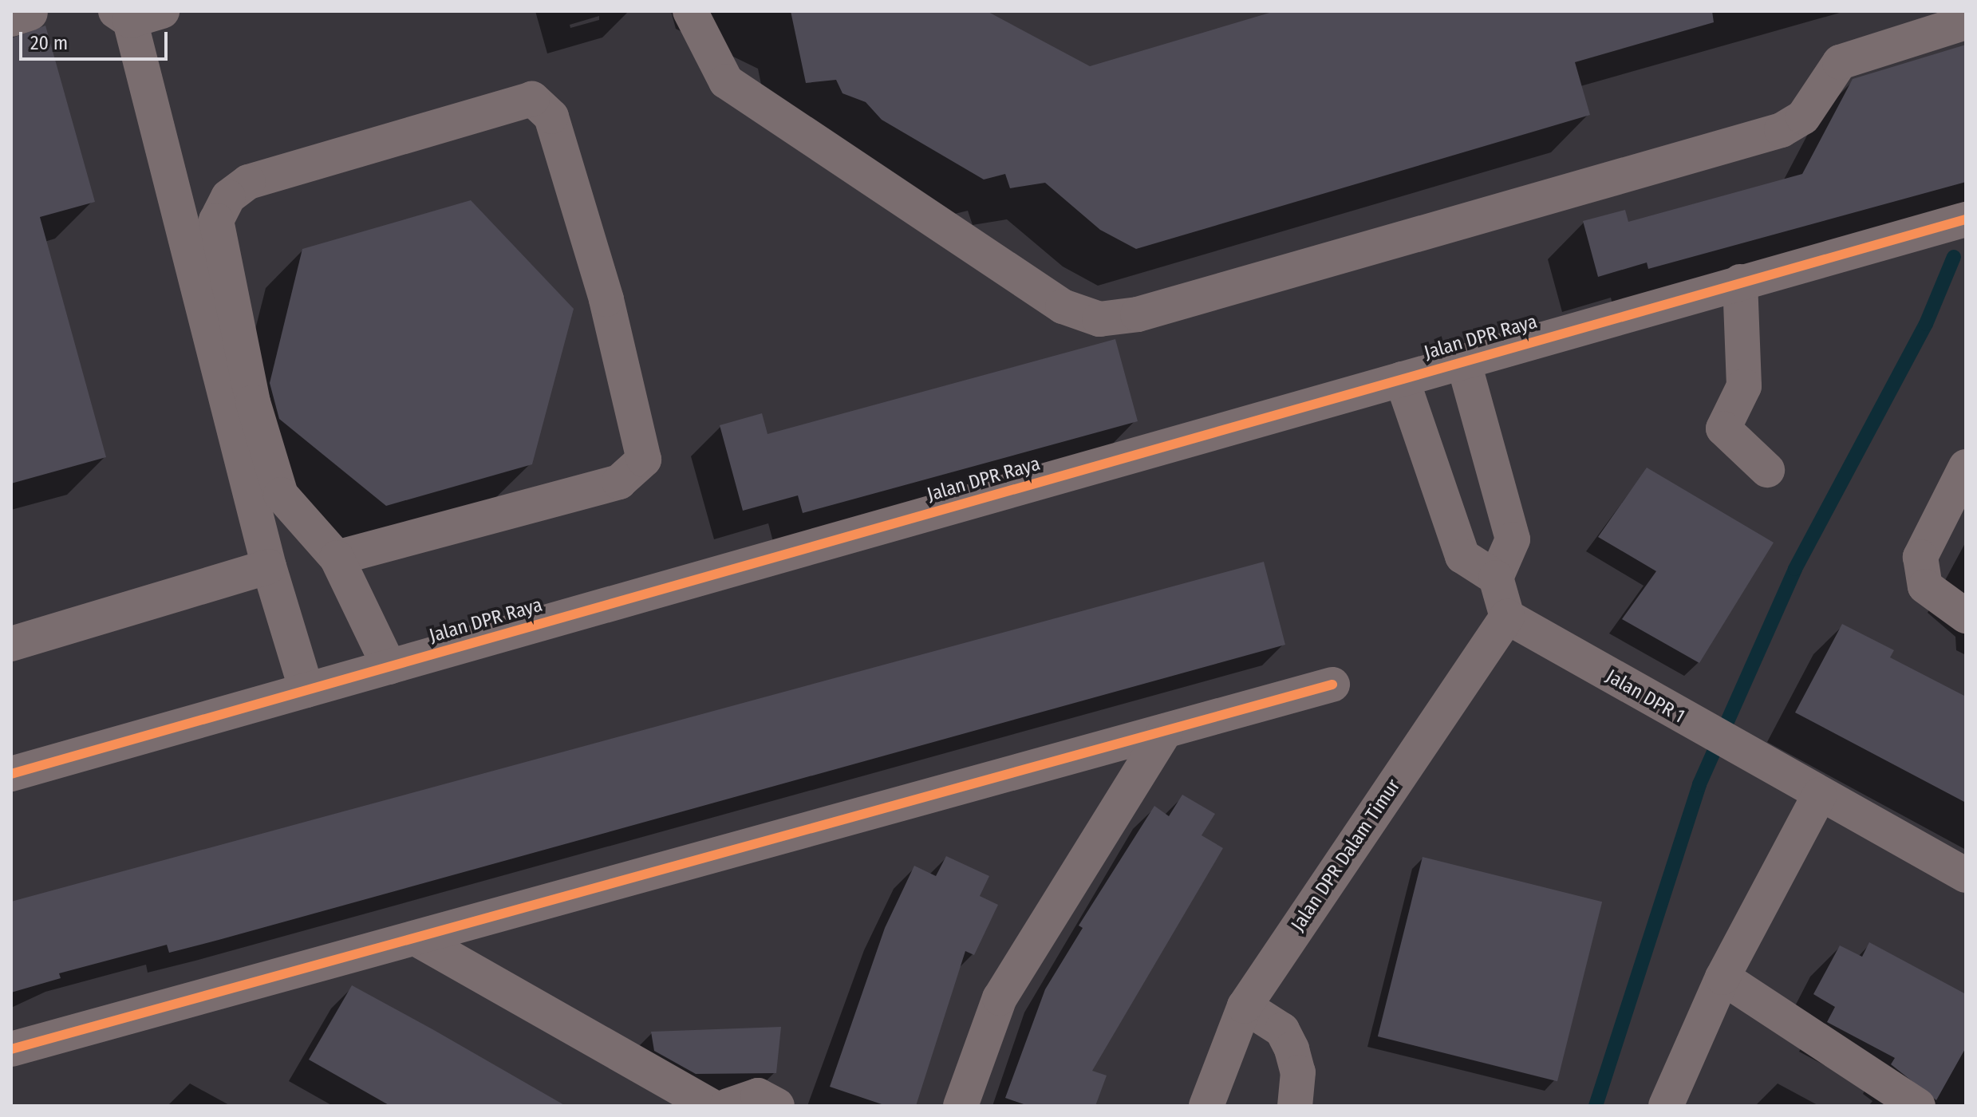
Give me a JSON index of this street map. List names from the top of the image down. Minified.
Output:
{"streets":{"street":["Jalan DPR Raya","Jalan DPR 1","Jalan DPR Dalam Timur"]},"crossings":[["Jalan DPR 1","Jalan DPR Dalam Timur"]],"scale_bar":"20 m"}
